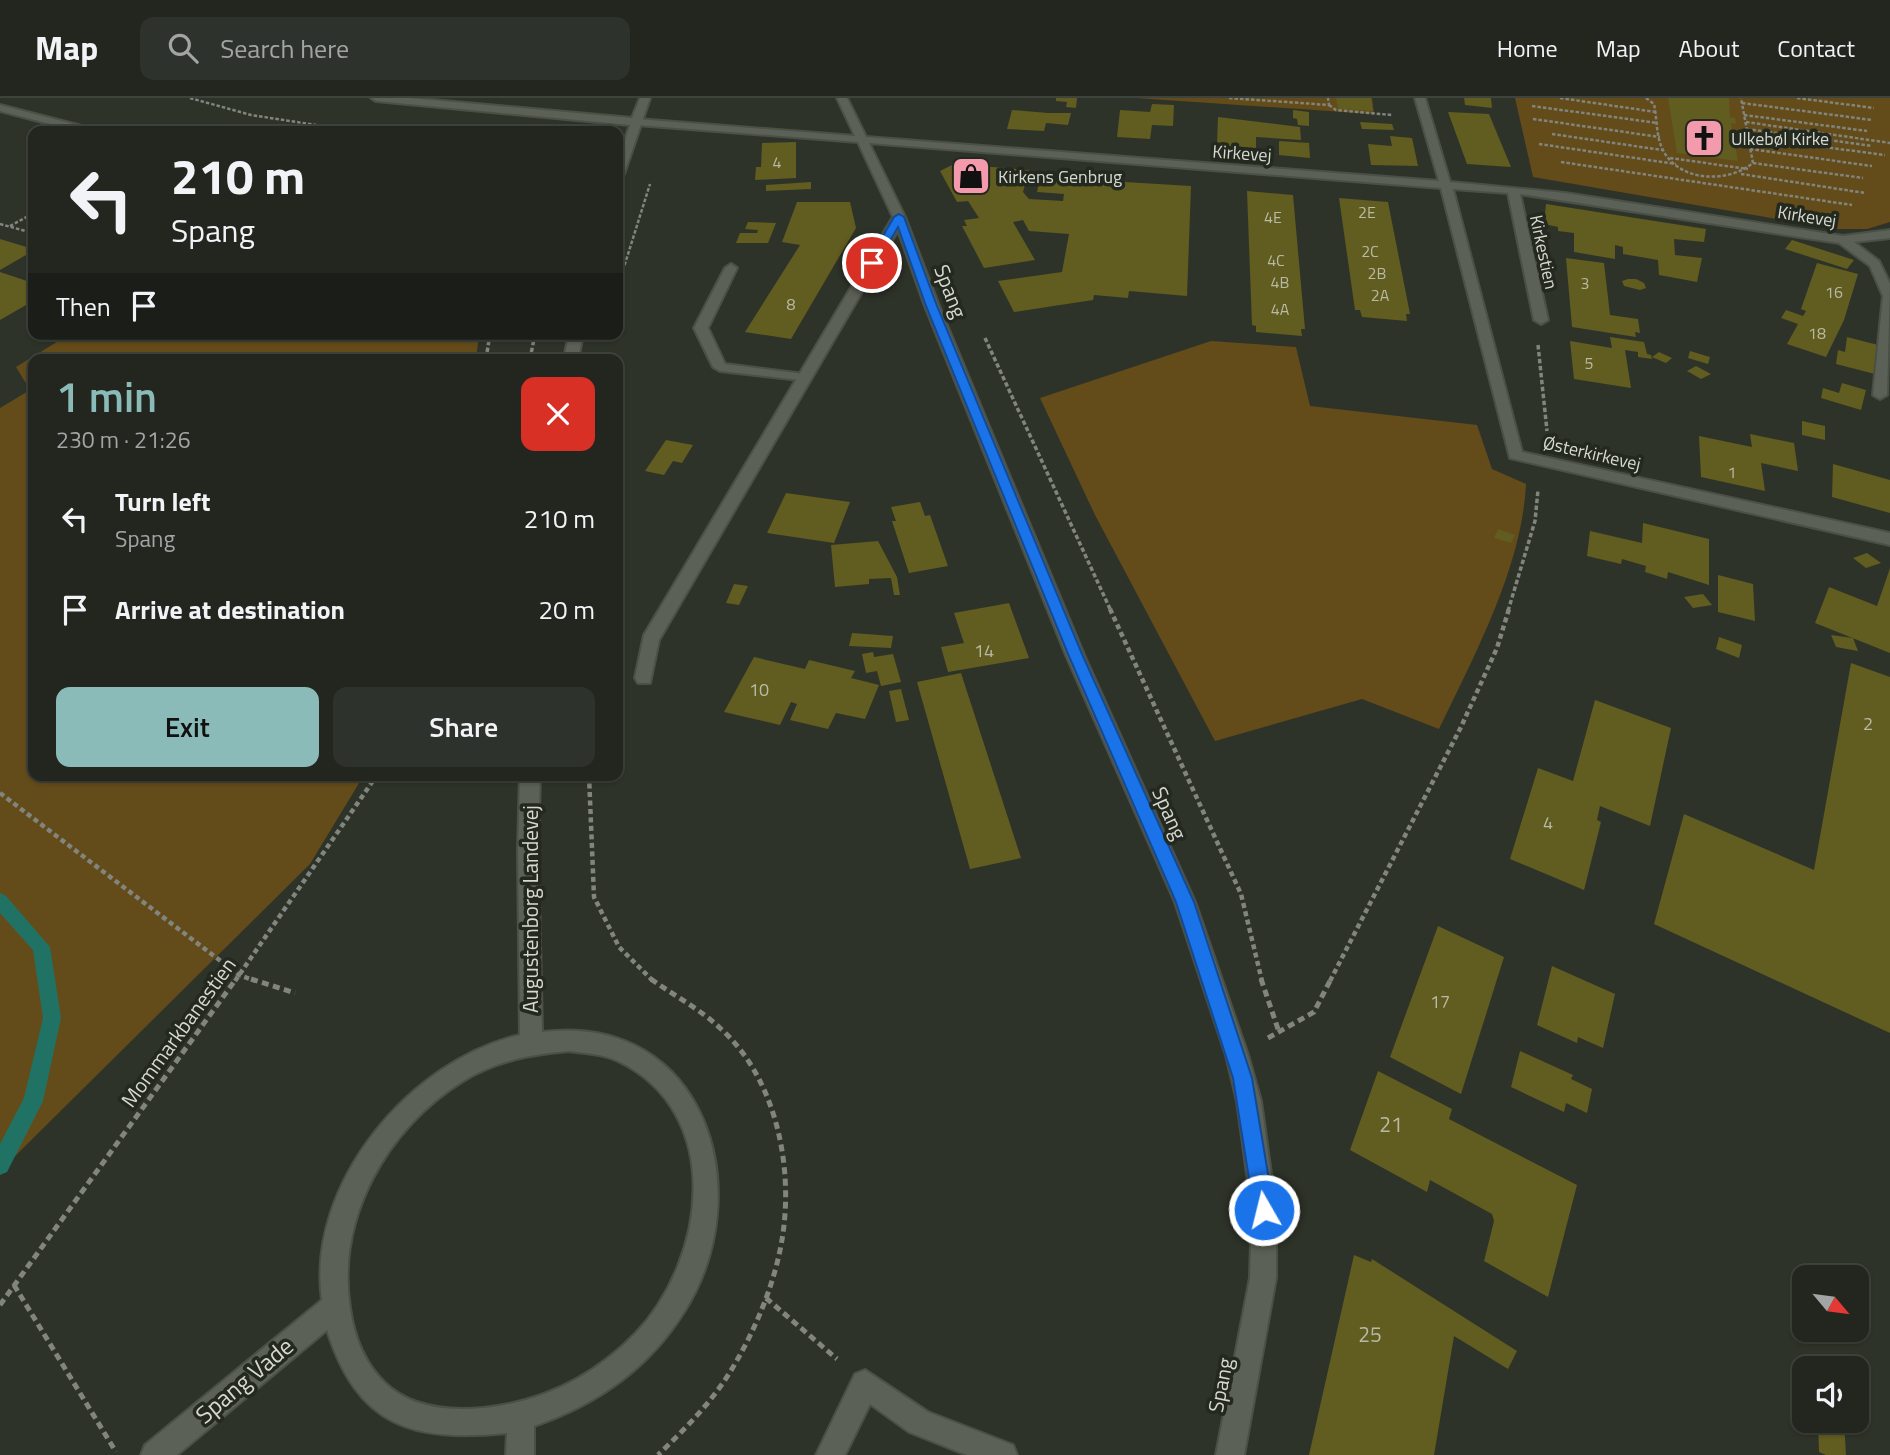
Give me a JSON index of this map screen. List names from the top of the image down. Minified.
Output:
{"streets":{"street":["Kirkevej","Kirkestien","Spang","Østerkirkevej","Augustenborg Landevej","Spang Vade"],"path":["Mommarkbanestien"]},"crossings":[["Kirkevej","Kirkestien"],["Kirkevej","Spang"],["Kirkevej","Østerkirkevej"]],"places":{"church":["Ulkebøl Kirke"],"shop":["Kirkens Genbrug"]},"house_numbers":["4","2E","4E","2C","4C","2B","4B","3","16","2A","8","4A","18","5","1","14","10","2","4","17","21","25"],"north":"bottom right","page":{"header":"Map","search":"Search here","nav":["Home","Map","About","Contact"],"turn":["210 m","Spang"],"then":"Then","heading":["1 min","230 m · 21:26"],"list":[{"name":"Turn left","note":"Spang","value":"210 m"},{"name":"Arrive at destination","value":"20 m"}],"buttons":["Exit","Share"]}}
